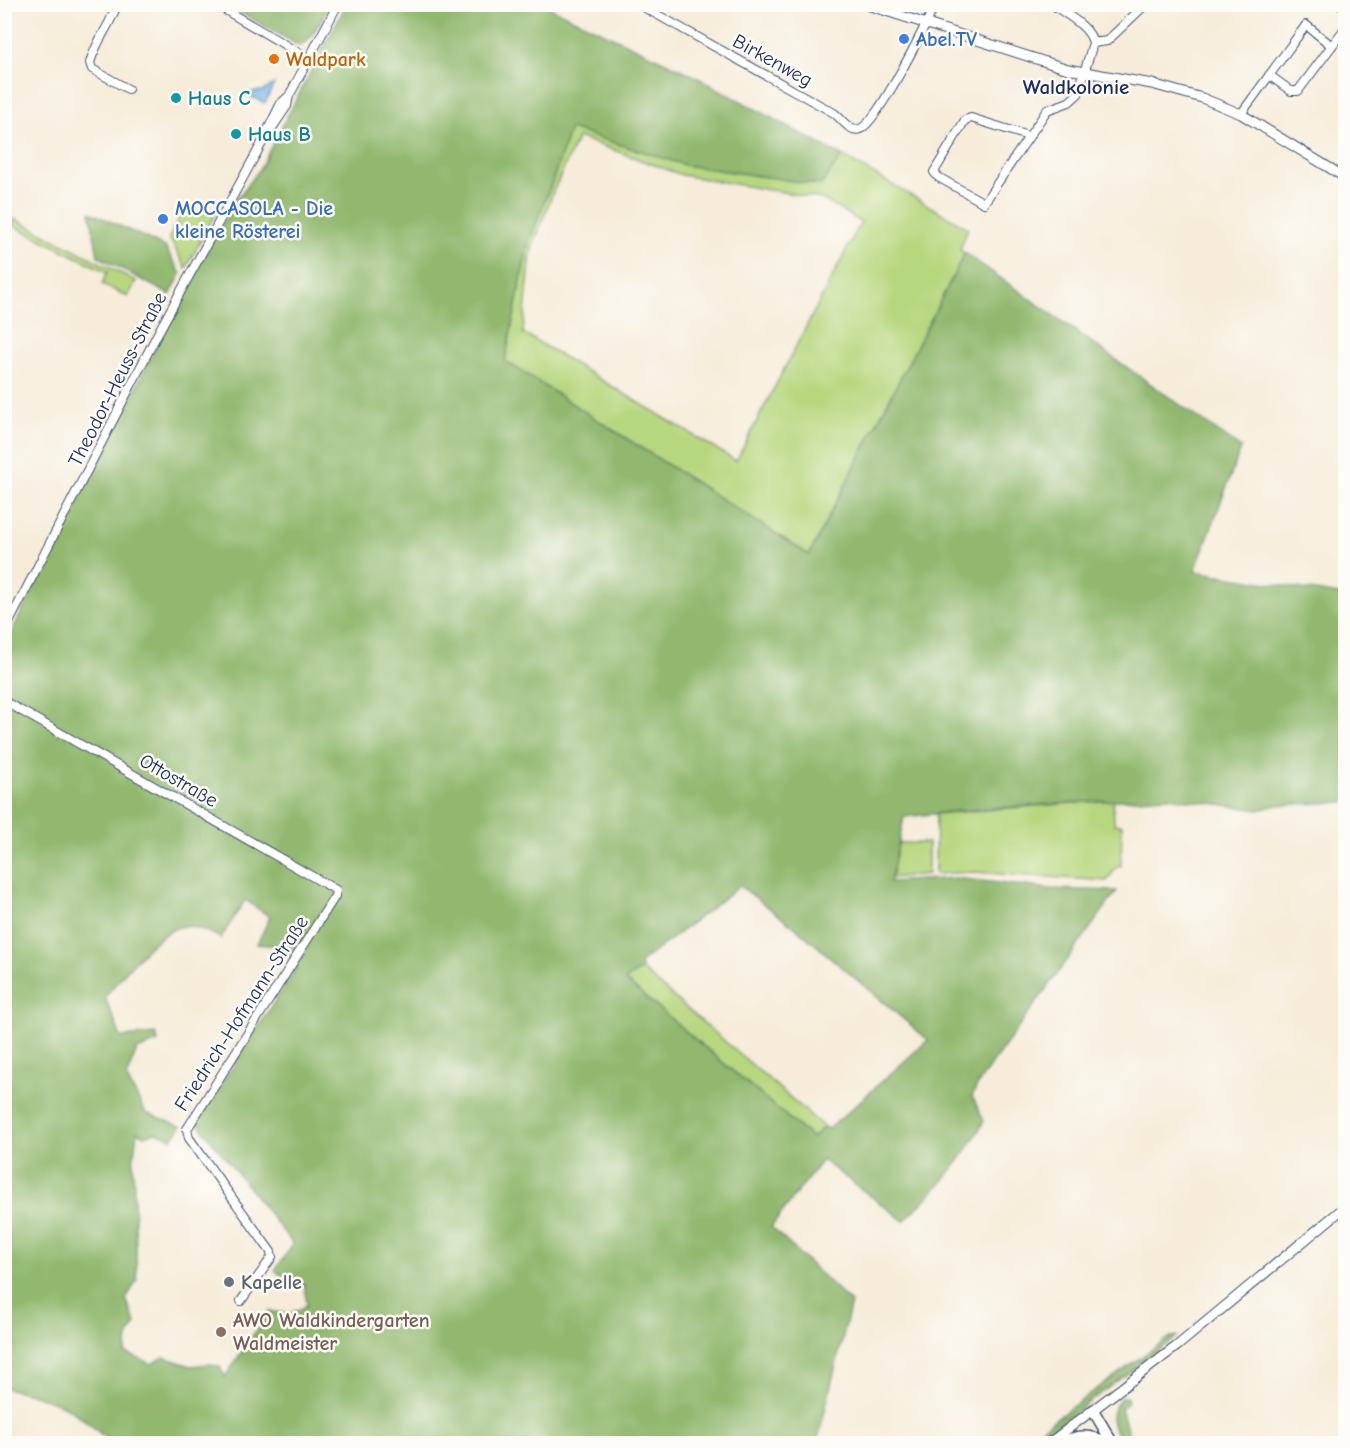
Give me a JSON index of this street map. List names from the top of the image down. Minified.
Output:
{"streets":{"street":["Birkenweg","Theodor-Heuss-Straße","Ottostraße","Friedrich-Hofmann-Straße"]},"crossings":[["Ottostraße","Friedrich-Hofmann-Straße"]],"districts":["Waldkolonie"],"places":["Abel.TV","Waldpark","Haus C","Haus B","MOCCASOLA - Die kleine Rösterei","Kapelle","AWO Waldkindergarten Waldmeister"]}
